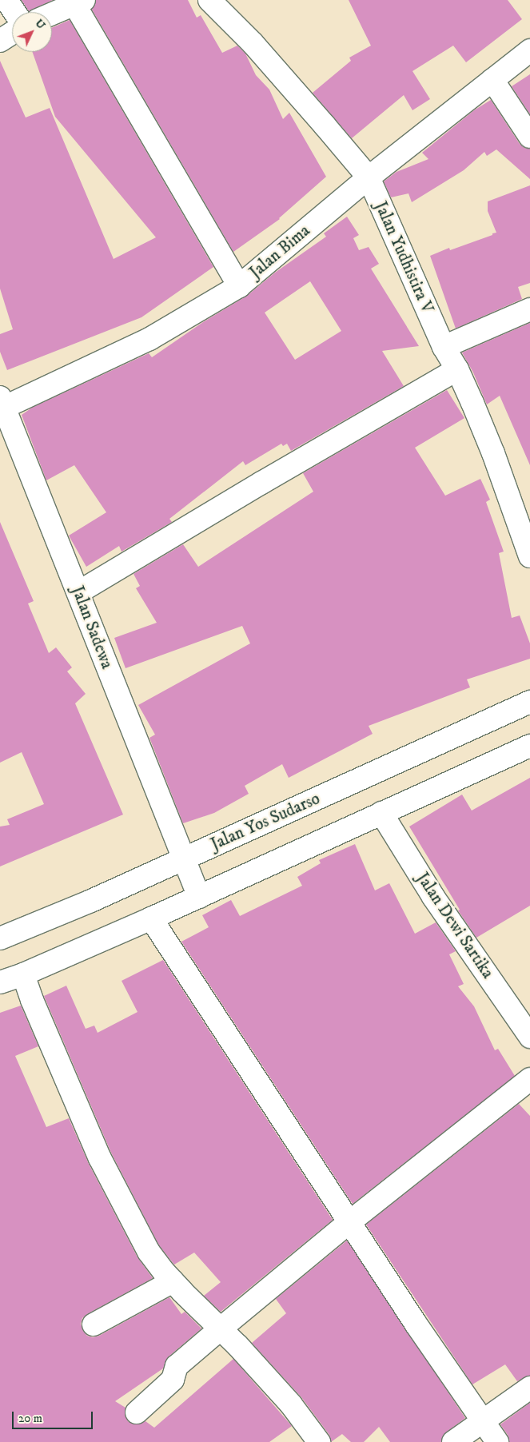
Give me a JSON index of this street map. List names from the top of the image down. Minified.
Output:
{"streets":{"street":["Jalan Bima","Jalan Yudhistira V","Jalan Sadewa","Jalan Yos Sudarso","Jalan Dewi Sartika"]},"crossings":[["Jalan Bima","Jalan Yudhistira V"],["Jalan Bima","Jalan Sadewa"],["Jalan Sadewa","Jalan Yos Sudarso"]],"scale_bar":"20 m","north":"top right"}
